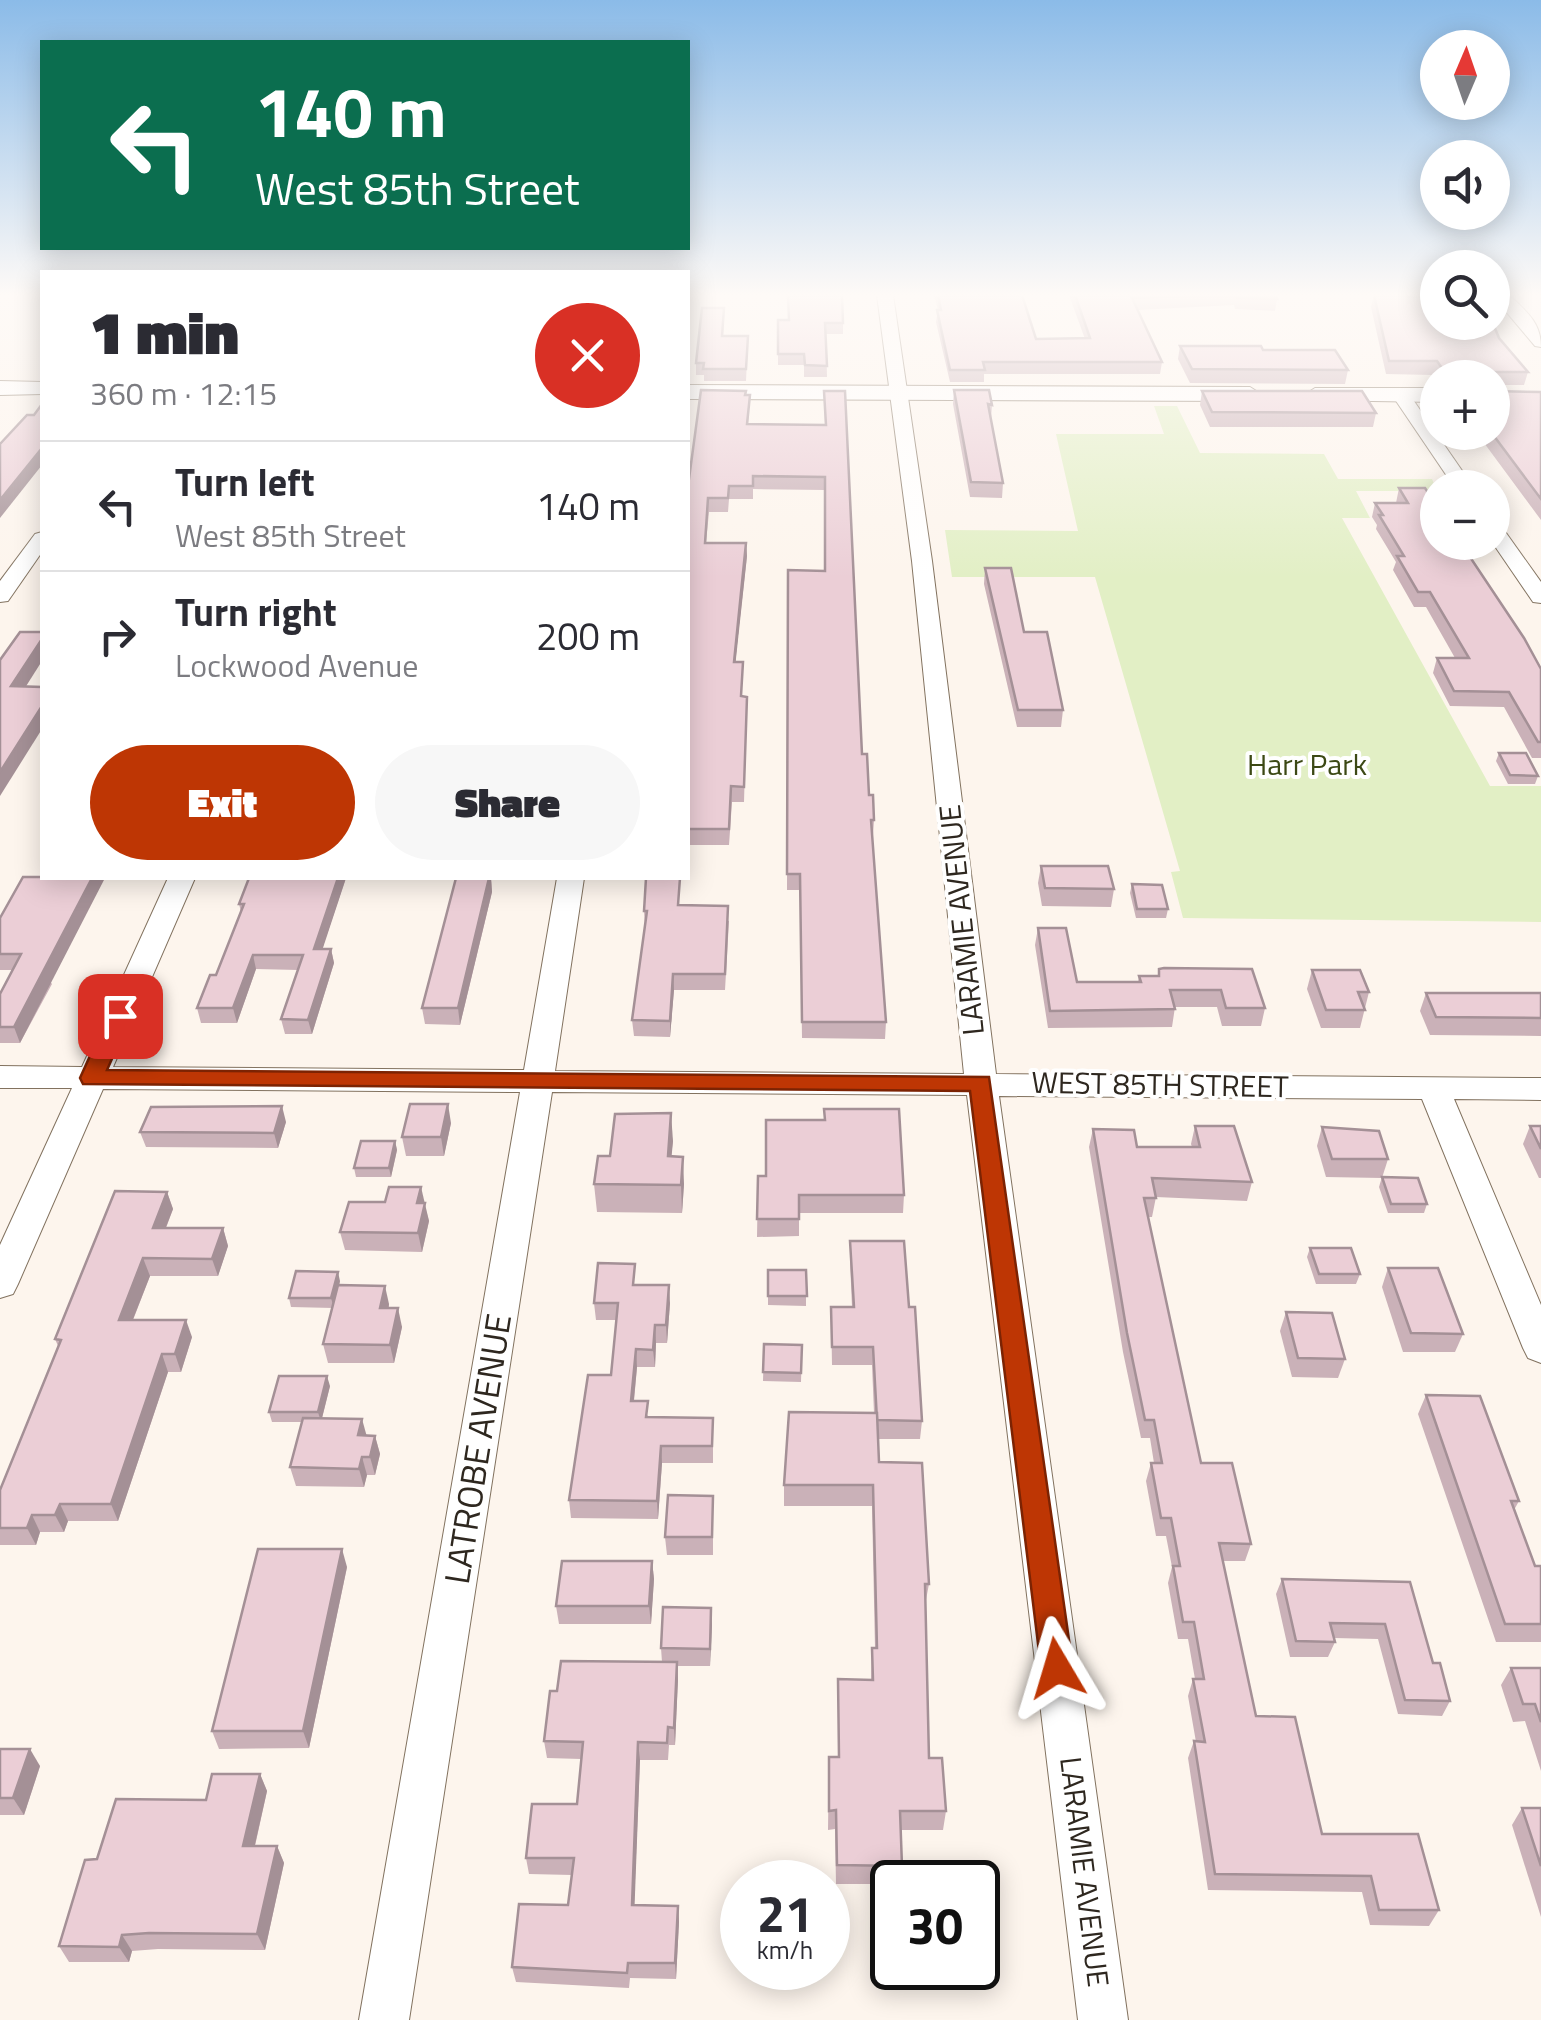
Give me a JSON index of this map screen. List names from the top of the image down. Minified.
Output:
{"streets":{"street":["LARAMIE AVENUE","WEST 85TH STREET","LATROBE AVENUE"]},"crossings":[["LARAMIE AVENUE","WEST 85TH STREET"],["WEST 85TH STREET","LATROBE AVENUE"]],"parks":["Harr Park"],"north":"top","page":{"map_buttons":["+","−"],"turn":["140 m","West 85th Street"],"heading":["1 min","360 m · 12:15"],"list":[{"name":"Turn left","note":"West 85th Street","value":"140 m"},{"name":"Turn right","note":"Lockwood Avenue","value":"200 m"}],"buttons":["Exit","Share"],"speed":"21 km/h","limit":"30"}}
